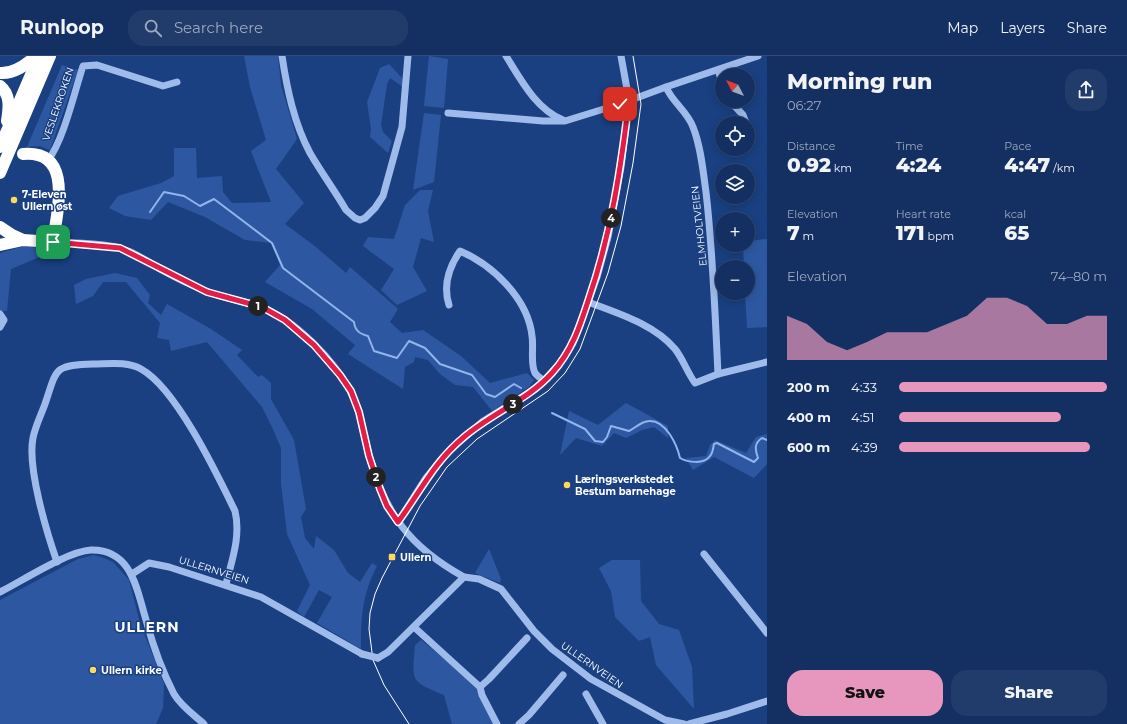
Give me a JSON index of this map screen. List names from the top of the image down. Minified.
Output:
{"streets":{"street":["VESLEKROKEN","ELMHOLTVEIEN","ULLERNVEIEN"]},"districts":["ULLERN"],"places":{"other":["7-Eleven Ullern øst","Læringsverkstedet Bestum barnehage","Ullern kirke"],"transit":["Ullern"]},"north":"top left","page":{"header":"Runloop","search":"Search here","nav":["Map","Layers","Share"],"heading":["Morning run","06:27"],"map_buttons":["+","−"],"stats":[["Distance","0.92 km"],["Time","4:24"],["Pace","4:47 /km"],["Elevation","7 m"],["Heart rate","171 bpm"],["kcal","65"]],"pins":["4","1","3","2"],"chart":["Elevation","74–80 m"],"list":[{"name":"200 m","note":"4:33"},{"name":"400 m","note":"4:51"},{"name":"600 m","note":"4:39"}],"buttons":["Save","Share"]}}
